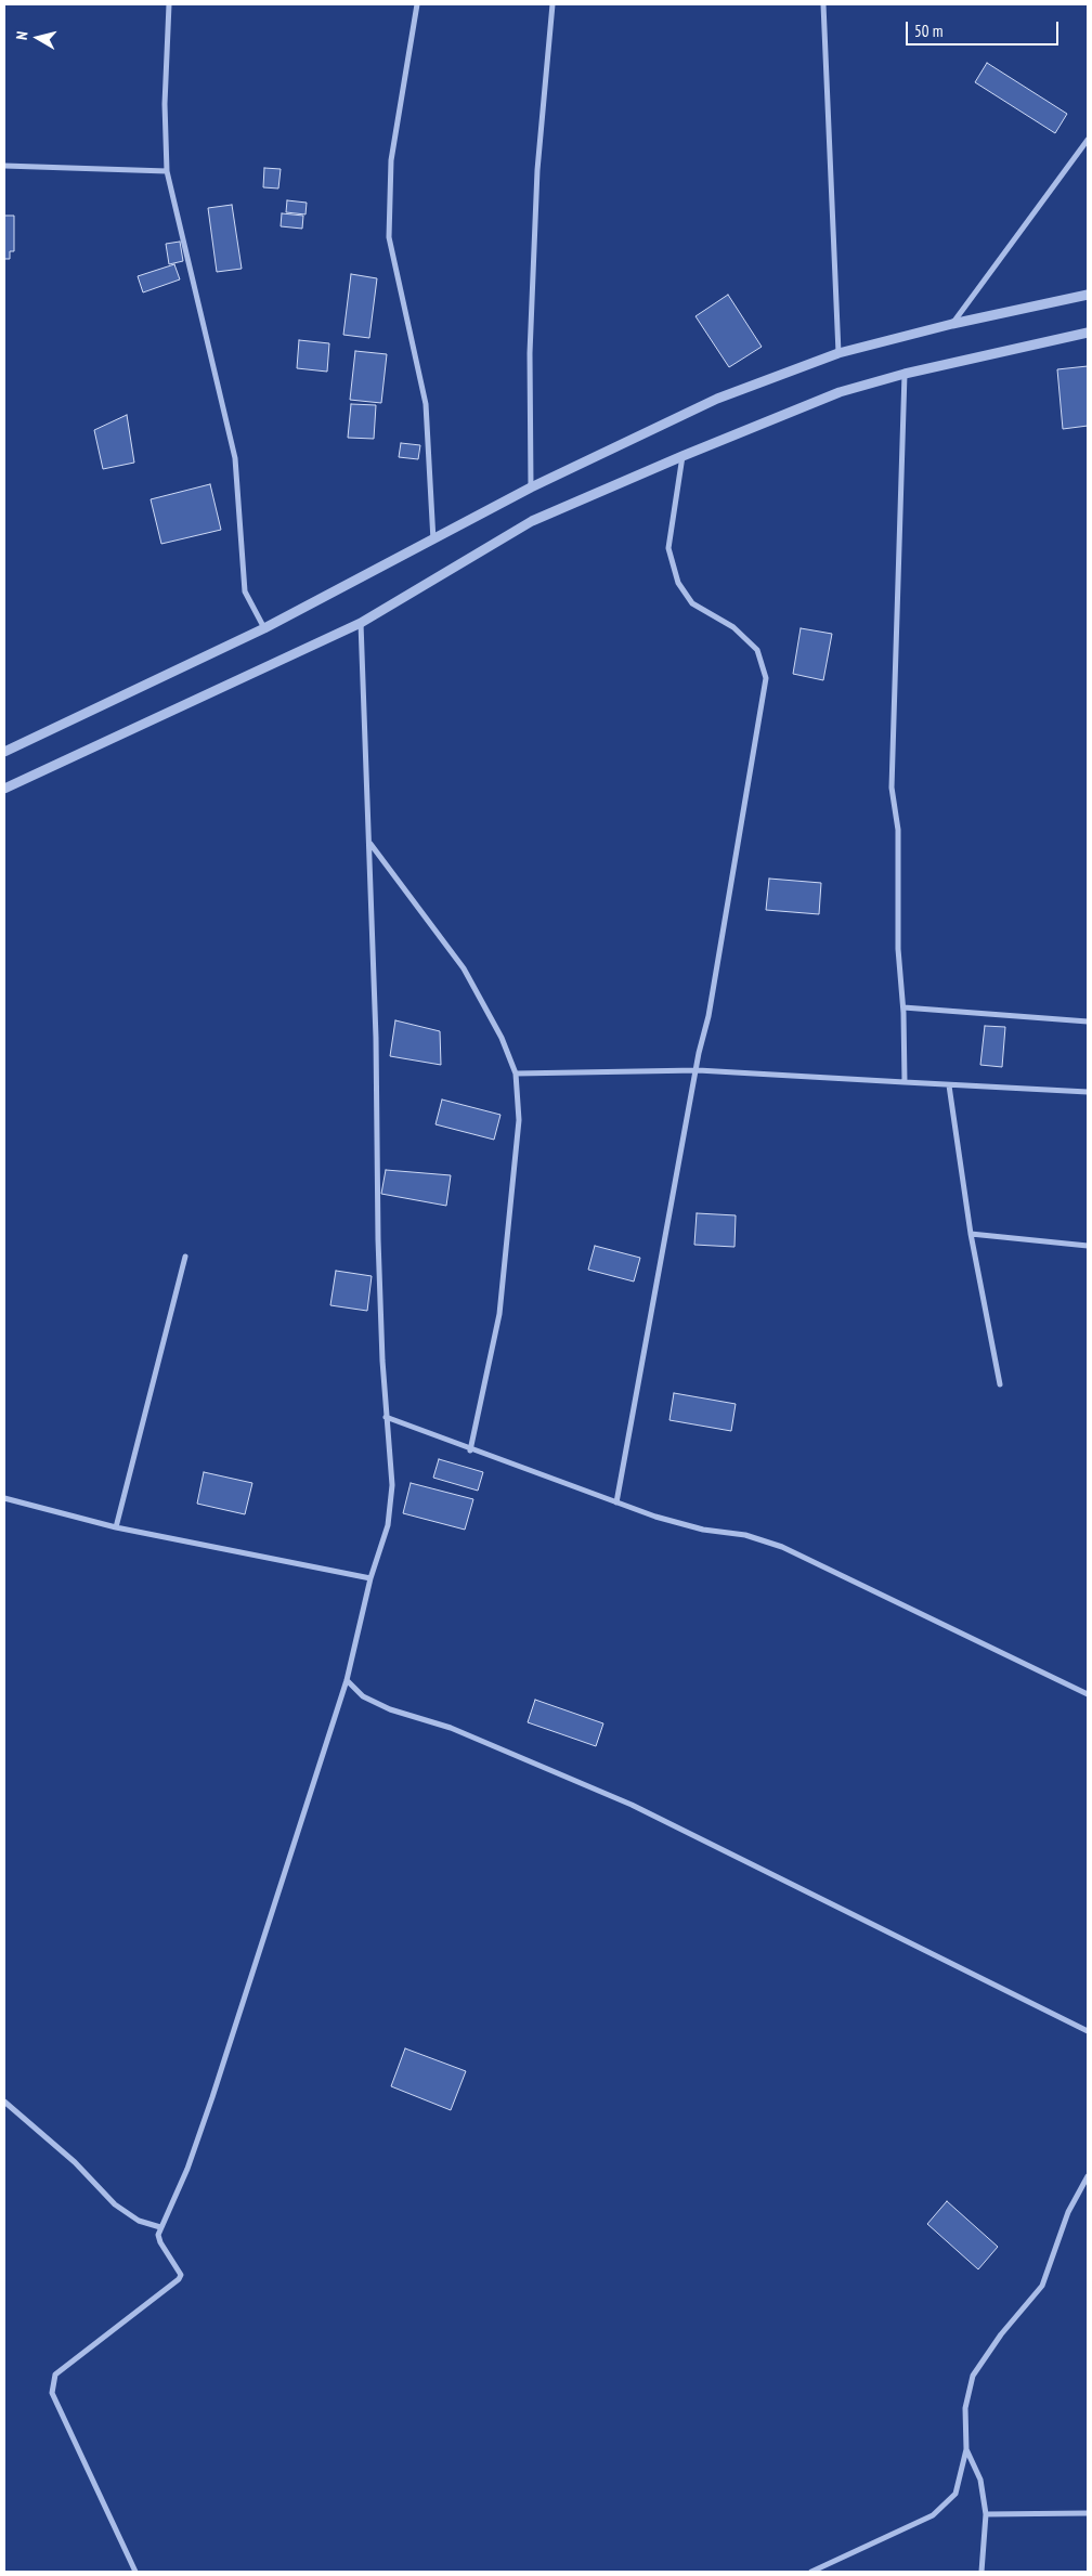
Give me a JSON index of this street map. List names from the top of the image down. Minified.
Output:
{"scale_bar":"50 m","north":"left"}
